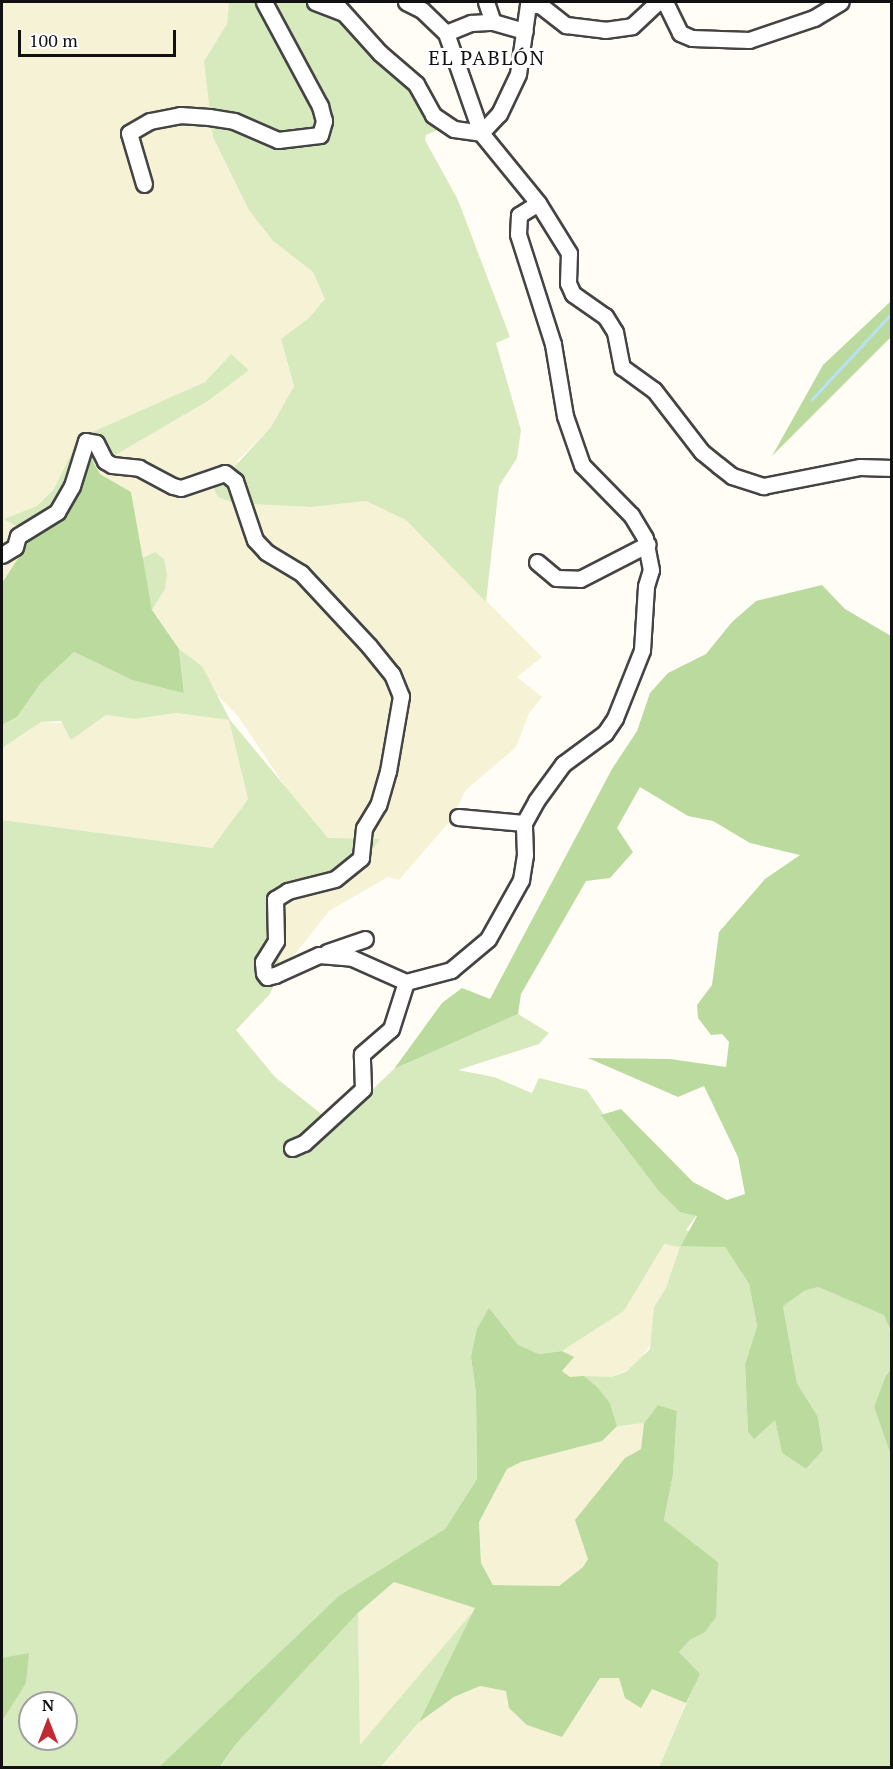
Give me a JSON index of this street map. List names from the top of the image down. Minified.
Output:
{"districts":["EL PABLÓN"],"scale_bar":"100 m","north":"top"}
